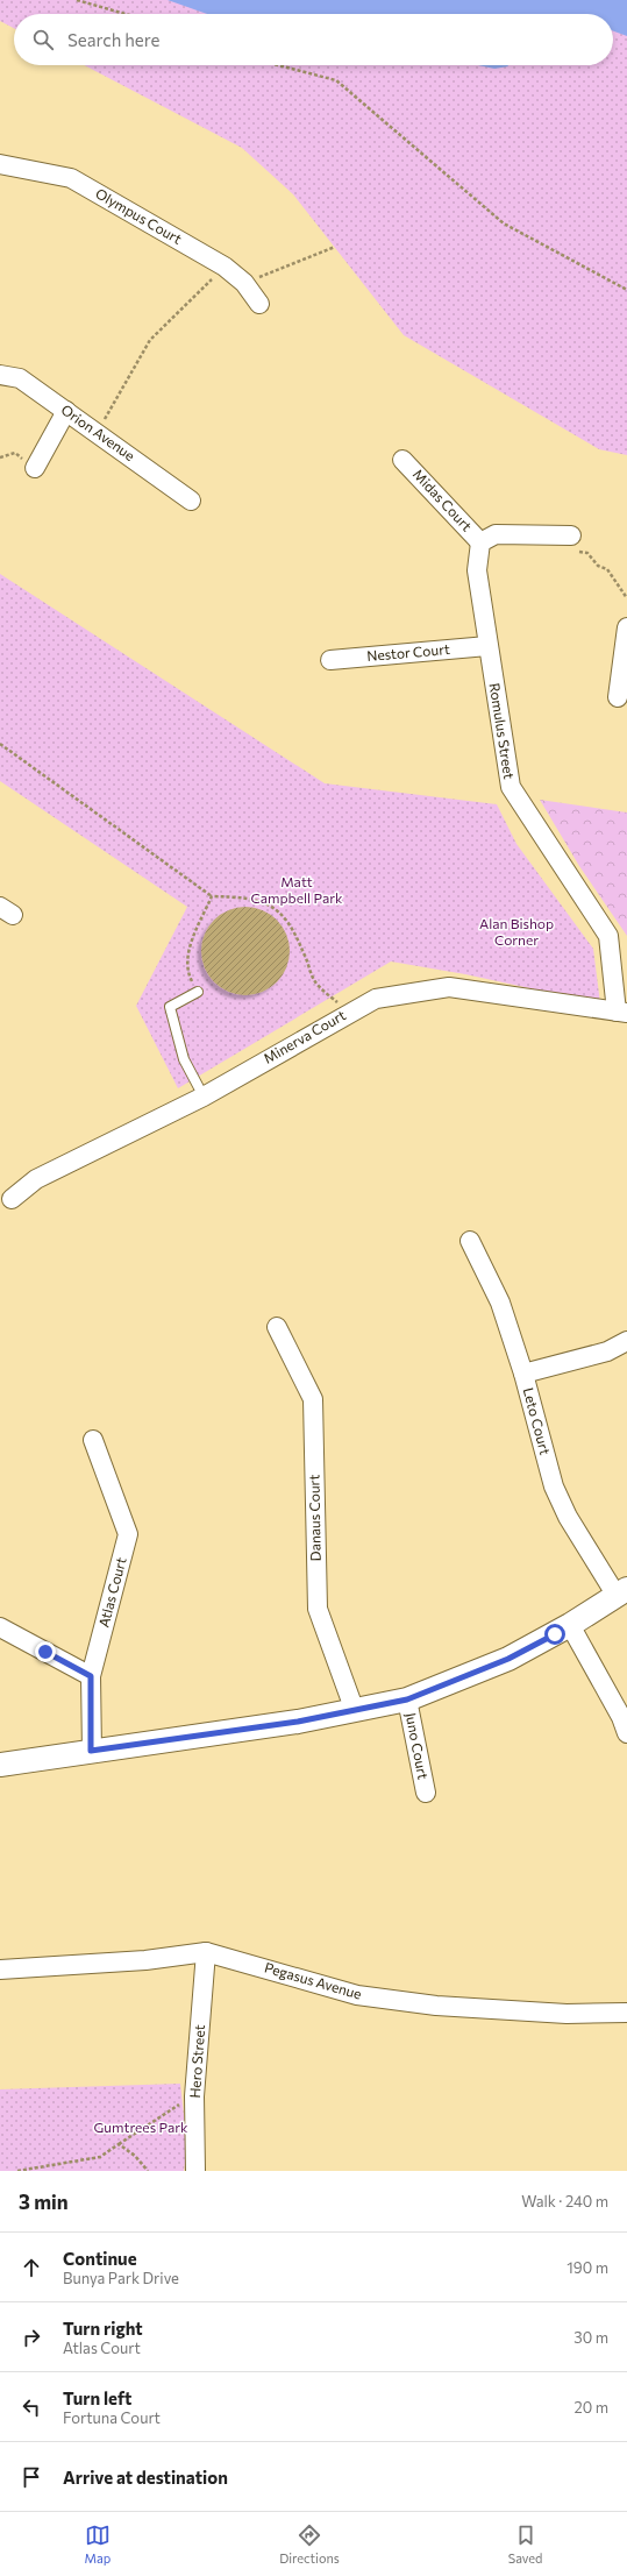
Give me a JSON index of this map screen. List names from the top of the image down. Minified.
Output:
{"streets":{"street":["Olympus Court","Orion Avenue","Midas Court","Nestor Court","Romulus Street","Minerva Court","Leto Court","Danaus Court","Atlas Court","Juno Court","Pegasus Avenue","Hero Street"]},"crossings":[["Midas Court","Romulus Street"],["Nestor Court","Romulus Street"],["Romulus Street","Minerva Court"],["Pegasus Avenue","Hero Street"]],"parks":["Matt Campbell Park","Alan Bishop Corner","Gumtrees Park"],"page":{"search":"Search here","heading":["3 min","Walk · 240 m"],"list":[["Continue","Bunya Park Drive","190 m"],["Turn right","Atlas Court","30 m"],["Turn left","Fortuna Court","20 m"],"Arrive at destination"],"nav":["Map","Directions","Saved"]}}
